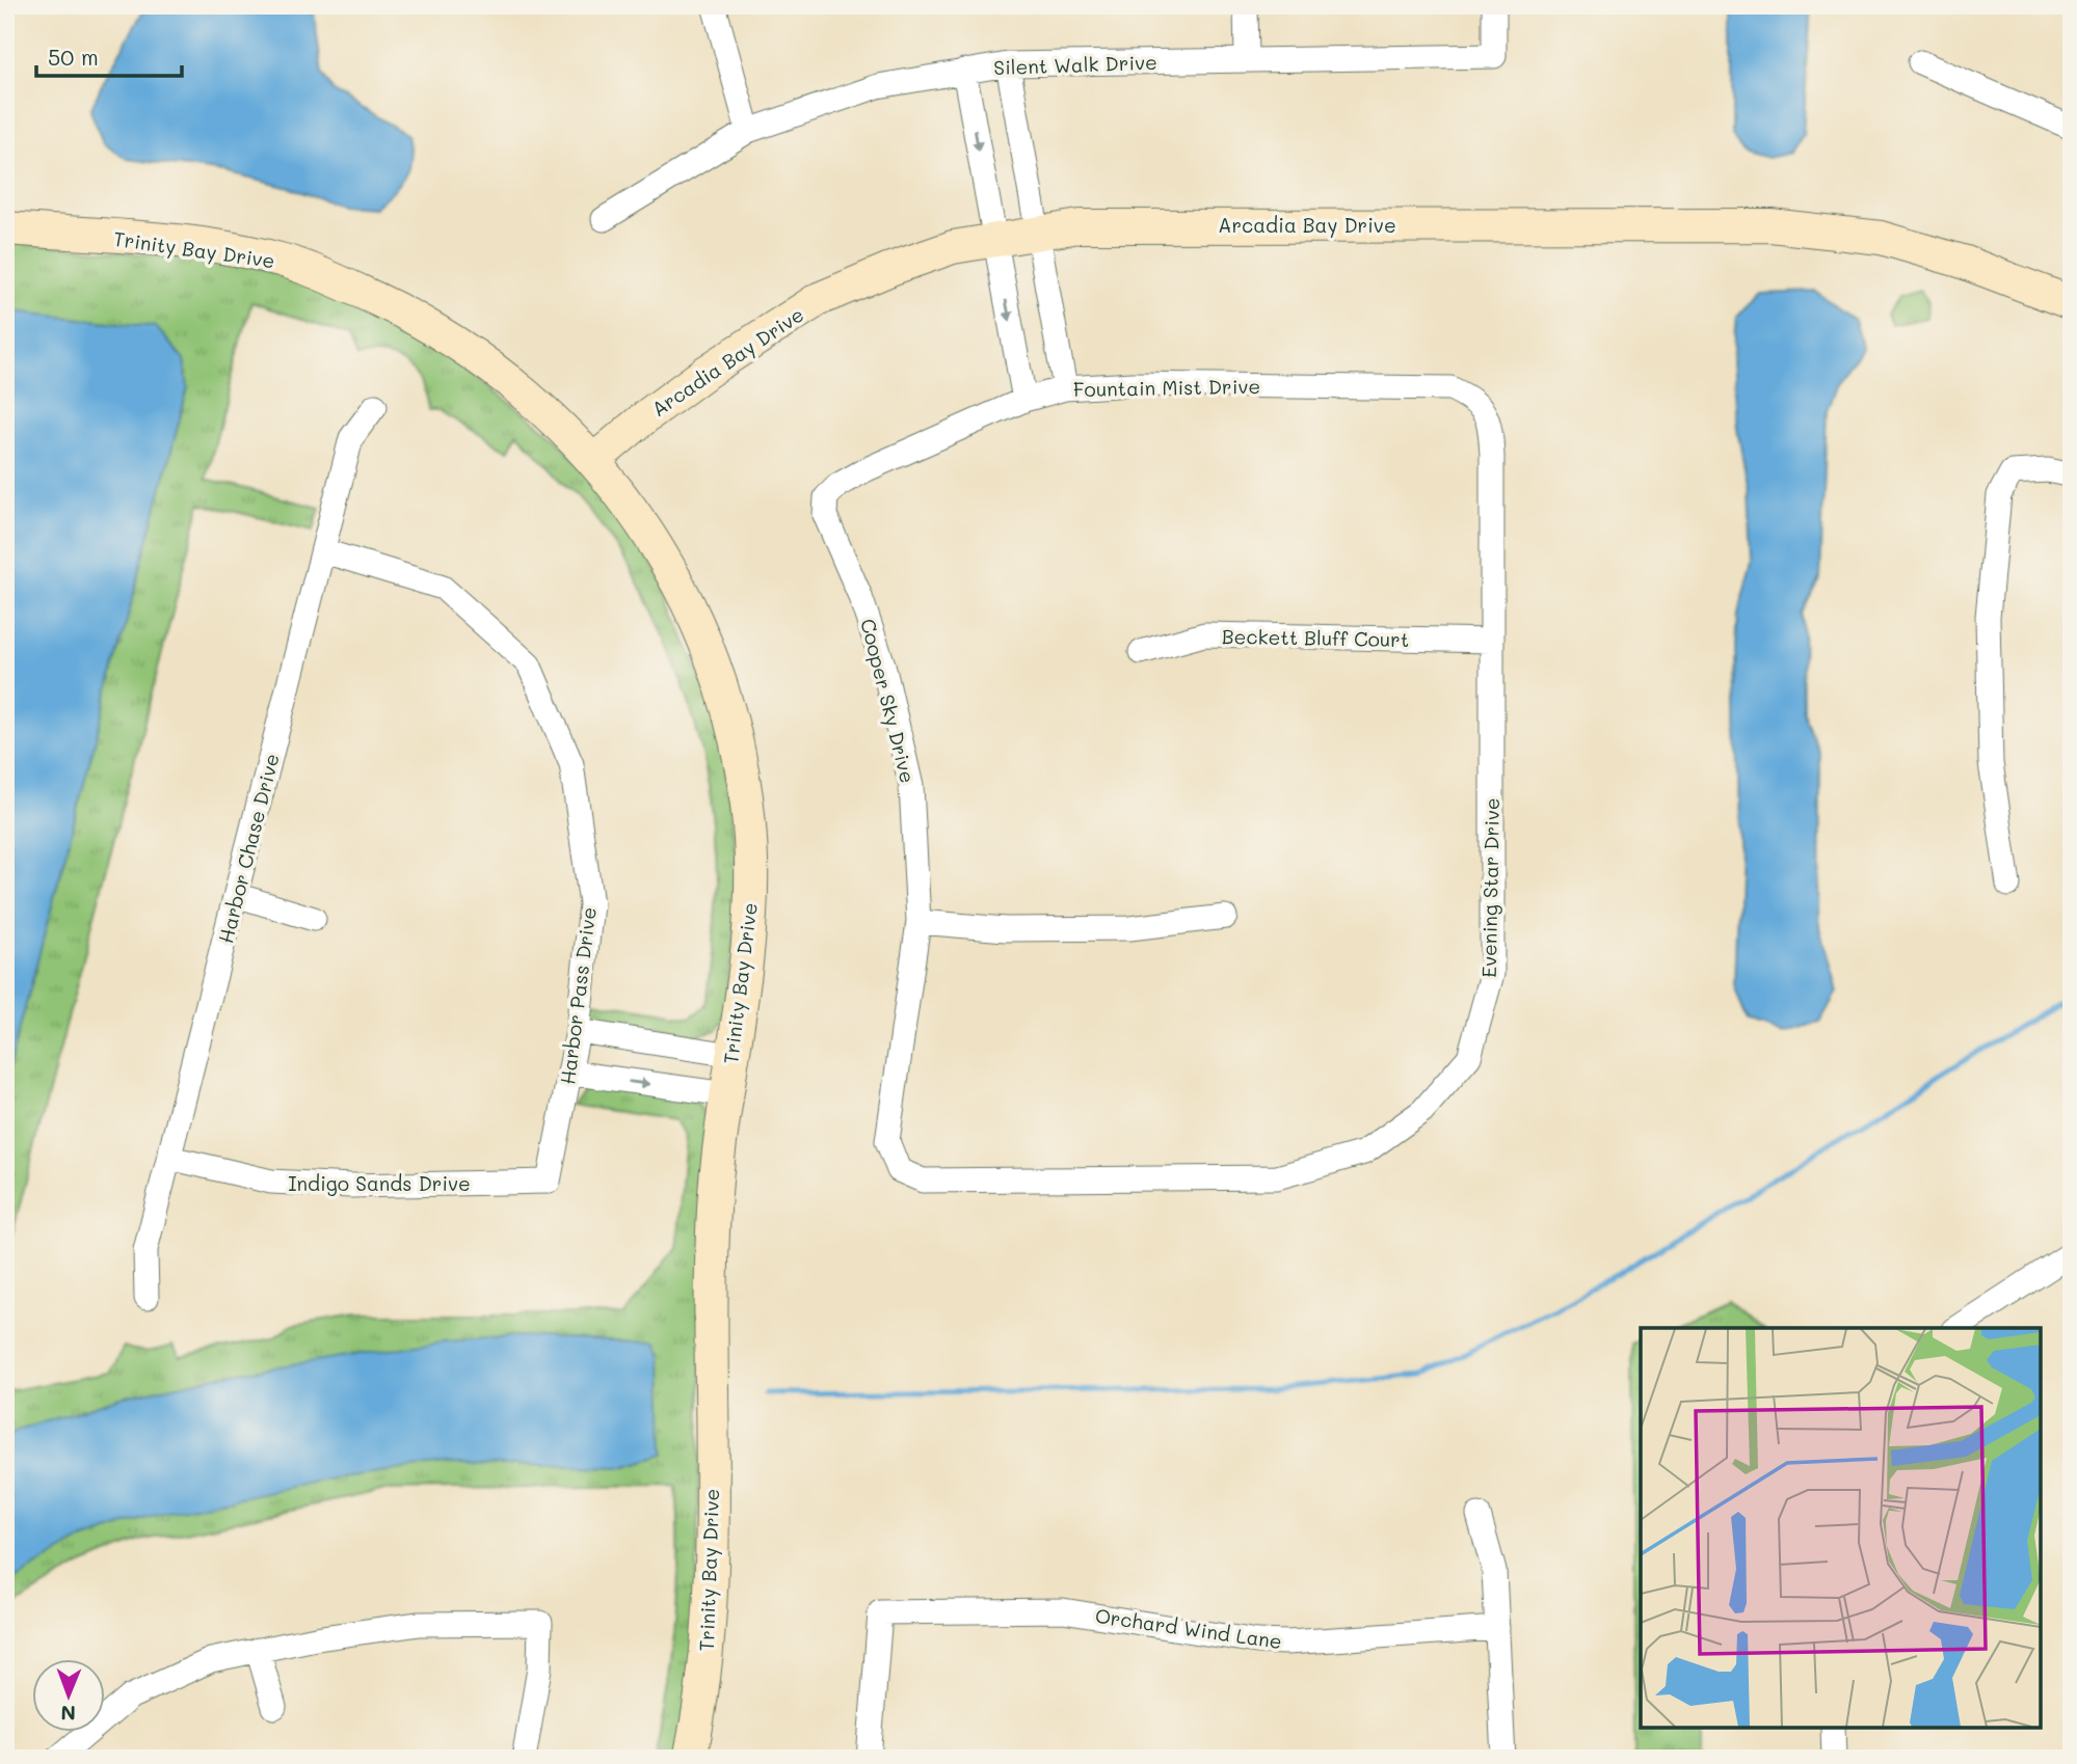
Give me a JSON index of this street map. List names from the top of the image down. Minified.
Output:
{"streets":{"street":["Silent Walk Drive","Arcadia Bay Drive","Trinity Bay Drive","Fountain Mist Drive","Beckett Bluff Court","Cooper Sky Drive","Harbor Chase Drive","Evening Star Drive","Harbor Pass Drive","Indigo Sands Drive","Orchard Wind Lane"]},"crossings":[["Arcadia Bay Drive","Trinity Bay Drive"],["Fountain Mist Drive","Cooper Sky Drive"],["Fountain Mist Drive","Evening Star Drive"],["Beckett Bluff Court","Evening Star Drive"],["Cooper Sky Drive","Evening Star Drive"],["Harbor Chase Drive","Harbor Pass Drive"],["Harbor Chase Drive","Indigo Sands Drive"],["Harbor Pass Drive","Indigo Sands Drive"]],"scale_bar":"50 m","north":"bottom"}
